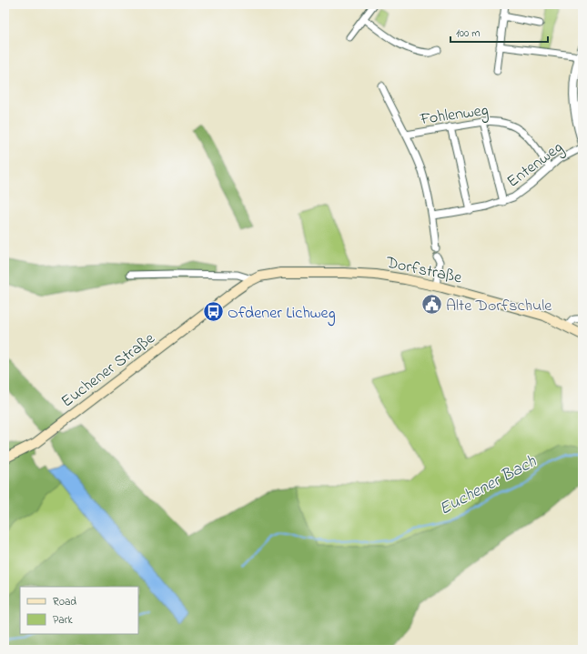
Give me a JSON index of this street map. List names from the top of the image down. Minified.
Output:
{"streets":{"main road":["Dorfstraße","Euchener Straße"],"street":["Fohlenweg","Entenweg"]},"crossings":[["Fohlenweg","Entenweg"],["Dorfstraße","Euchener Straße"]],"water":["Euchener Bach"],"places":{"public building":["Alte Dorfschule"],"bus stop":["Ofdener Lichweg"]},"legend":["Road","Park"],"scale_bar":"100 m"}
